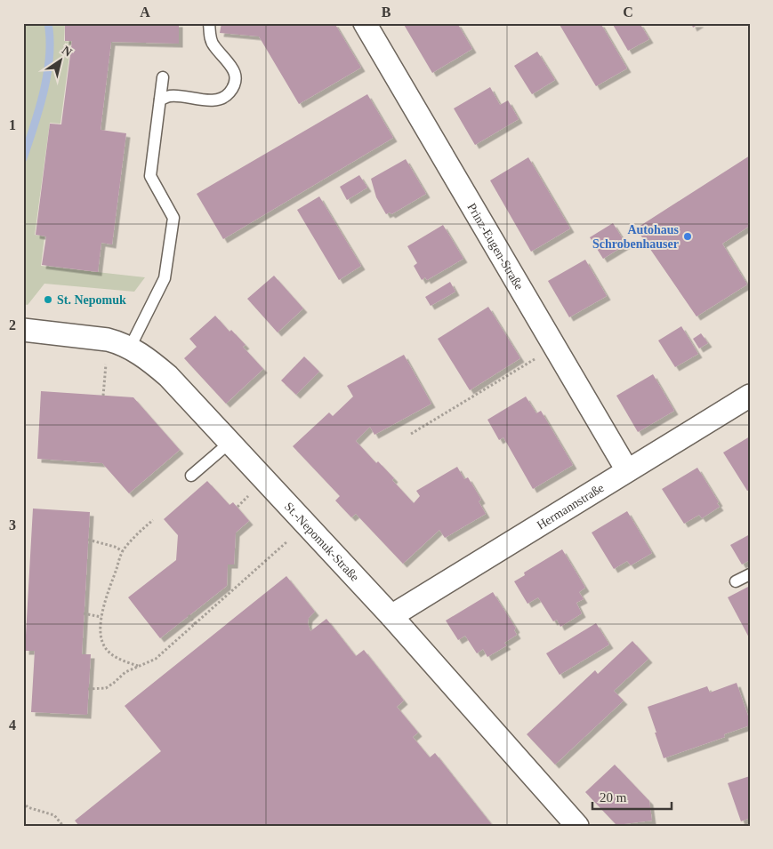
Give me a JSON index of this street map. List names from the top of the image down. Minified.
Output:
{"streets":{"street":["Prinz-Eugen-Straße","Hermannstraße","St.-Nepomuk-Straße"]},"crossings":[["Prinz-Eugen-Straße","Hermannstraße"],["Hermannstraße","St.-Nepomuk-Straße"]],"places":["Autohaus Schrobenhauser","St. Nepomuk"],"scale_bar":"20 m","north":"top right","grid":{"columns":["A","B","C"],"rows":["1","2","3","4"]}}
